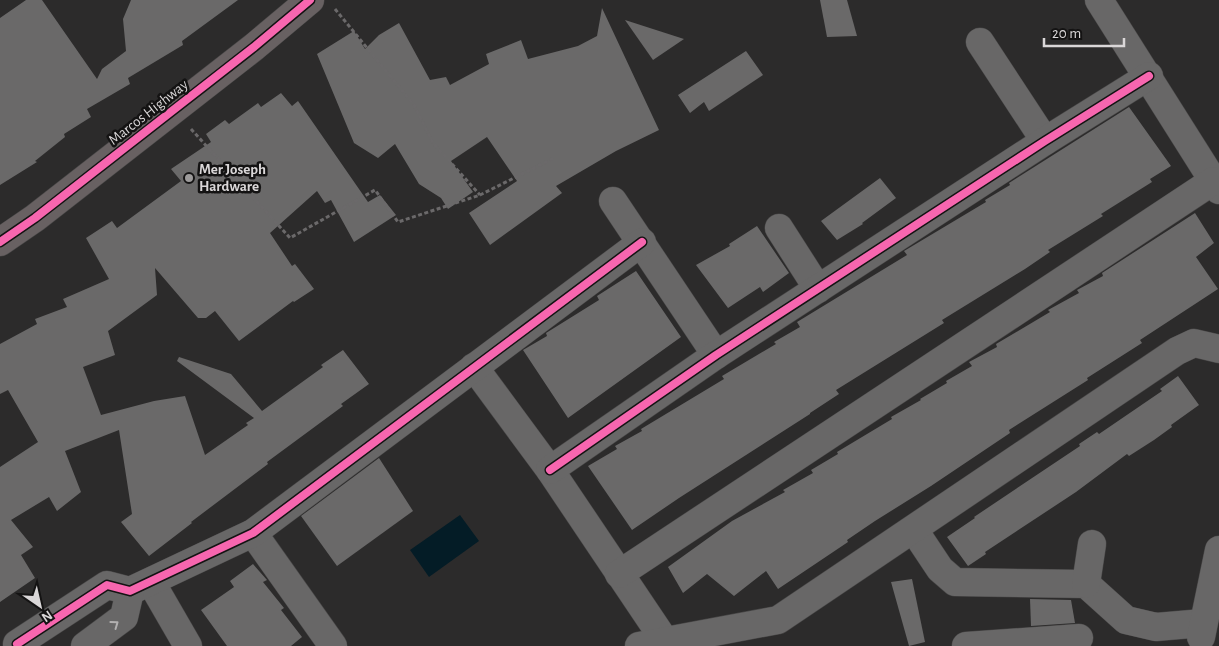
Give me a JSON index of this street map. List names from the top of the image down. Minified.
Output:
{"streets":{"main road":["Marcos Highway"]},"places":["Mer Joseph Hardware"],"scale_bar":"20 m","north":"bottom right"}
